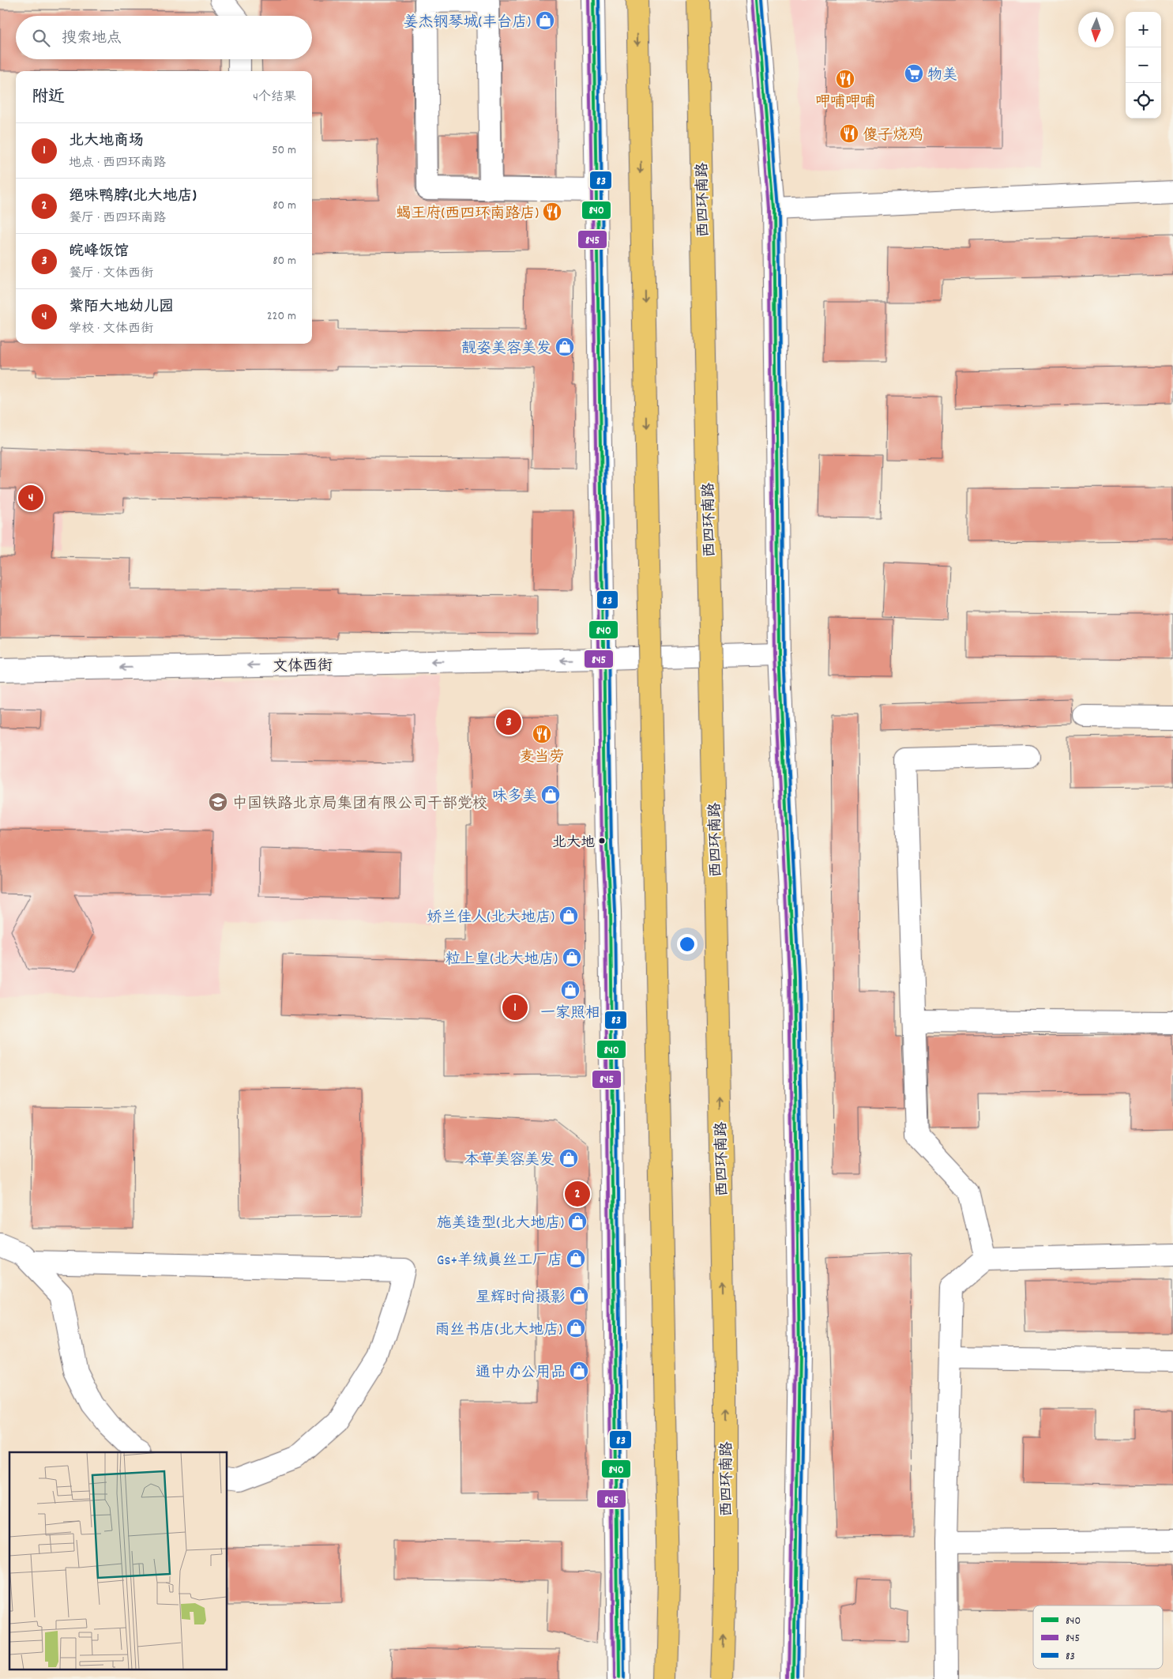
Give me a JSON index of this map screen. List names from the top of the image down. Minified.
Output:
{"streets":{"highway":["西四环南路"],"street":["文体西街"]},"one_way":["文体西街"],"places":{"shop":["姜杰钢琴城(丰台店)","靓姿美容美发","味多美","娇兰佳人(北大地店)","粒上皇(北大地店)","一家照相","本草美容美发","施美造型(北大地店)","Gs+羊绒真丝工厂店","星辉时尚摄影","雨丝书店(北大地店)","通中办公用品"],"supermarket":["物美"],"restaurant":["呷哺呷哺","傻子烧鸡","蝎王府(西四环南路店)","麦当劳"],"school or university":["中国铁路北京局集团有限公司干部党校"],"other":["北大地"]},"lines":["transit line 840","transit line 845","transit line 83"],"legend":["840","845","83"],"north":"bottom","page":{"map_buttons":["+","−"],"search":"搜索地点","heading":["附近","4个结果"],"list":[{"mark":"1","name":"北大地商场","note":"地点 · 西四环南路","value":"50 m"},{"mark":"2","name":"绝味鸭脖(北大地店)","note":"餐厅 · 西四环南路","value":"80 m"},{"mark":"3","name":"皖峰饭馆","note":"餐厅 · 文体西街","value":"80 m"},{"mark":"4","name":"紫陌大地幼儿园","note":"学校 · 文体西街","value":"220 m"}],"pins":["4","3","1","2"]}}
